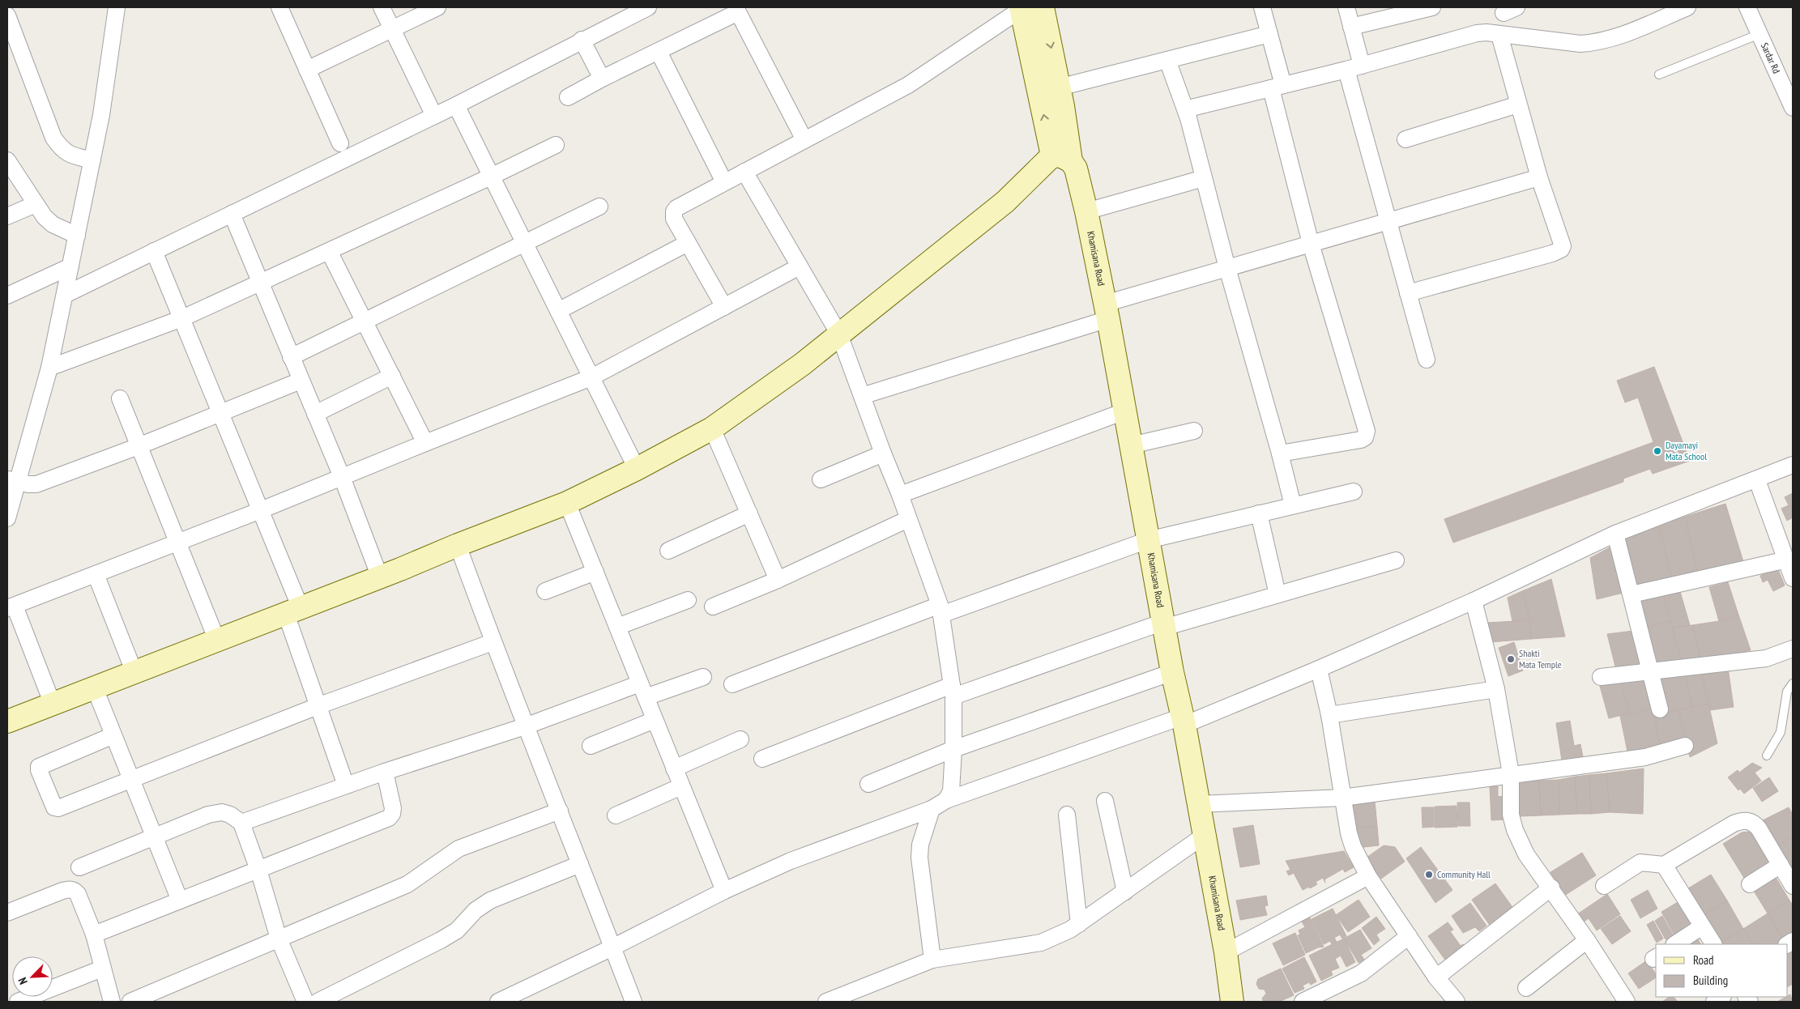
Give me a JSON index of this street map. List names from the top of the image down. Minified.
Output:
{"streets":{"street":["Sardar Rd","Khamisana Road"]},"places":["Dayamayi Mata School","Shakti Mata Temple","Community Hall"],"legend":["Road","Building"],"north":"bottom left"}
